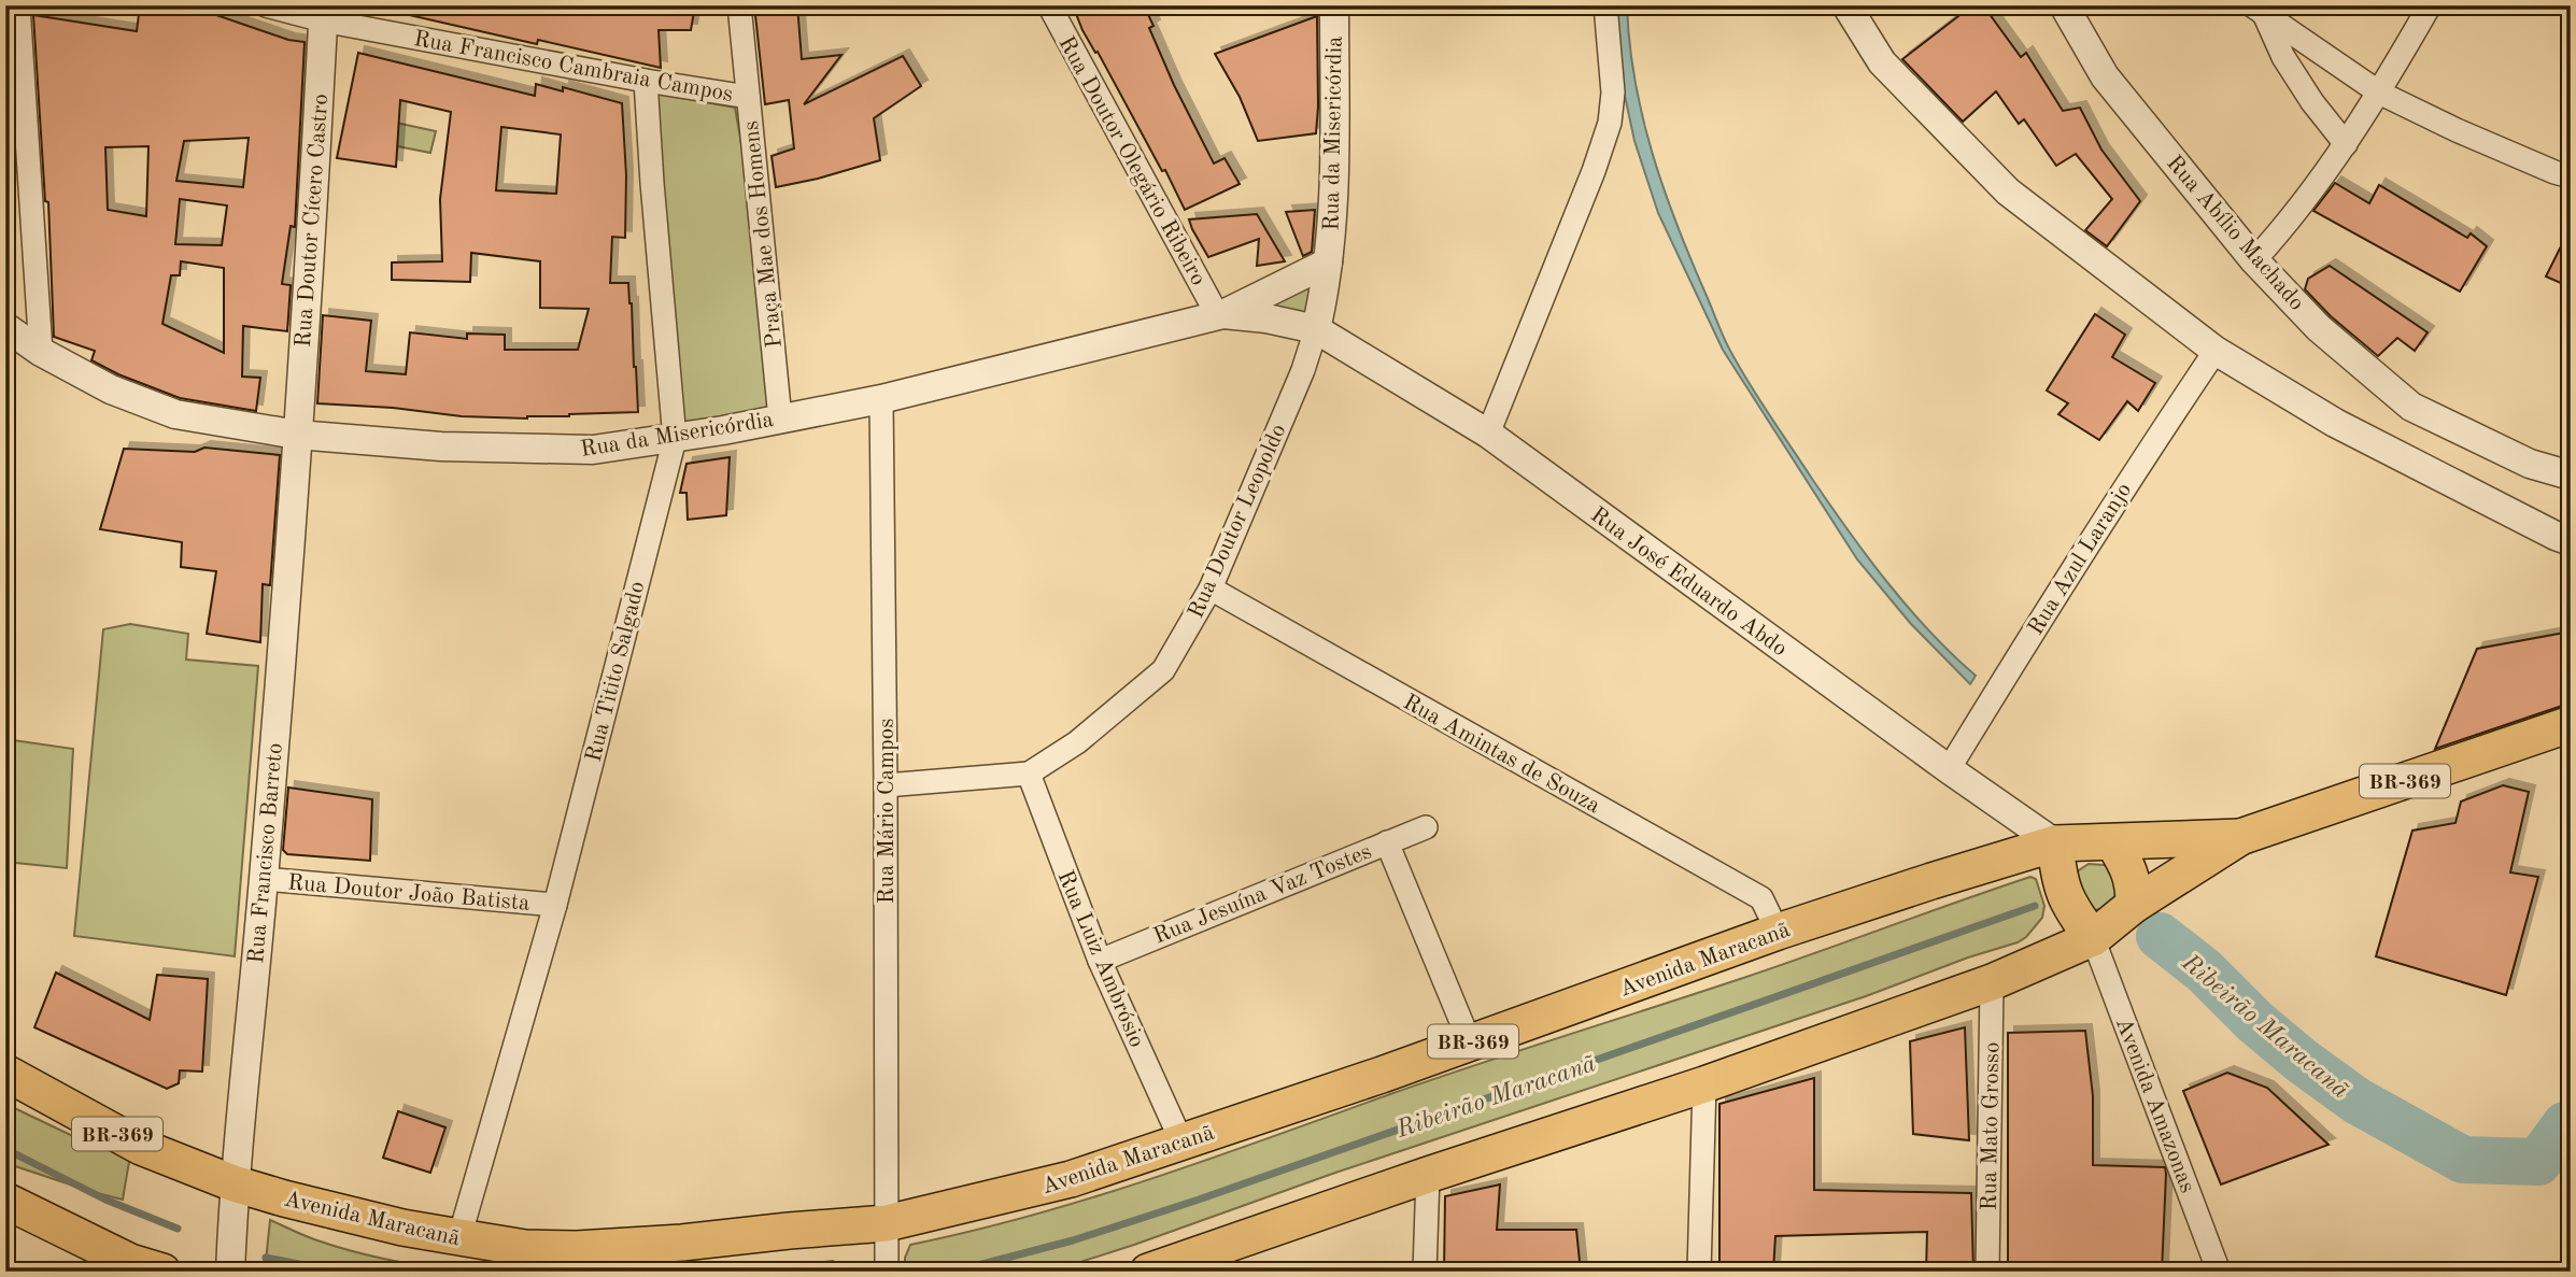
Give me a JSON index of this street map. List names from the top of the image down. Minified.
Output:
{"streets":{"main road":["BR-369","Avenida Maracanã"],"street":["Rua Francisco Cambraia Campos","Rua da Misericórdia","Rua Doutor Olegário Ribeiro","Rua Doutor Cícero Castro","Rua Abílio Machado","Praça Mae dos Homens","Rua Doutor Leopoldo","Rua Azul Laranjo","Rua José Eduardo Abdo","Rua Titito Salgado","Rua Amintas de Souza","Rua Mário Campos","Rua Francisco Barreto","Rua Doutor João Batista","Rua Jesuína Vaz Tostes","Rua Luiz Ambrósio","Avenida Amazonas","Rua Mato Grosso"]},"crossings":[["Rua Francisco Cambraia Campos","Rua Doutor Cícero Castro"],["Rua Francisco Cambraia Campos","Praça Mae dos Homens"],["Rua da Misericórdia","Rua Doutor Olegário Ribeiro"],["Rua da Misericórdia","Rua Doutor Cícero Castro"],["Rua da Misericórdia","Praça Mae dos Homens"],["Rua da Misericórdia","Rua Doutor Leopoldo"],["Rua da Misericórdia","Rua José Eduardo Abdo"],["Rua da Misericórdia","Rua Titito Salgado"],["Rua da Misericórdia","Rua Mário Campos"],["Rua da Misericórdia","Rua Francisco Barreto"],["Rua Doutor Cícero Castro","Rua Francisco Barreto"],["Rua Doutor Leopoldo","Rua José Eduardo Abdo"],["Rua Doutor Leopoldo","Rua Amintas de Souza"],["Rua Doutor Leopoldo","Rua Mário Campos"],["Rua Doutor Leopoldo","Rua Luiz Ambrósio"],["Rua Azul Laranjo","Rua José Eduardo Abdo"],["Rua José Eduardo Abdo","Avenida Maracanã"],["Rua Titito Salgado","Rua Doutor João Batista"],["Rua Titito Salgado","Avenida Maracanã"],["Rua Amintas de Souza","Avenida Maracanã"],["Rua Mário Campos","Avenida Maracanã"],["Rua Francisco Barreto","Rua Doutor João Batista"],["Rua Francisco Barreto","Avenida Maracanã"],["Rua Jesuína Vaz Tostes","Rua Luiz Ambrósio"],["Rua Luiz Ambrósio","Avenida Maracanã"],["Avenida Maracanã","Avenida Amazonas"],["Avenida Maracanã","Rua Mato Grosso"]],"water":["Ribeirão Maracanã"]}
